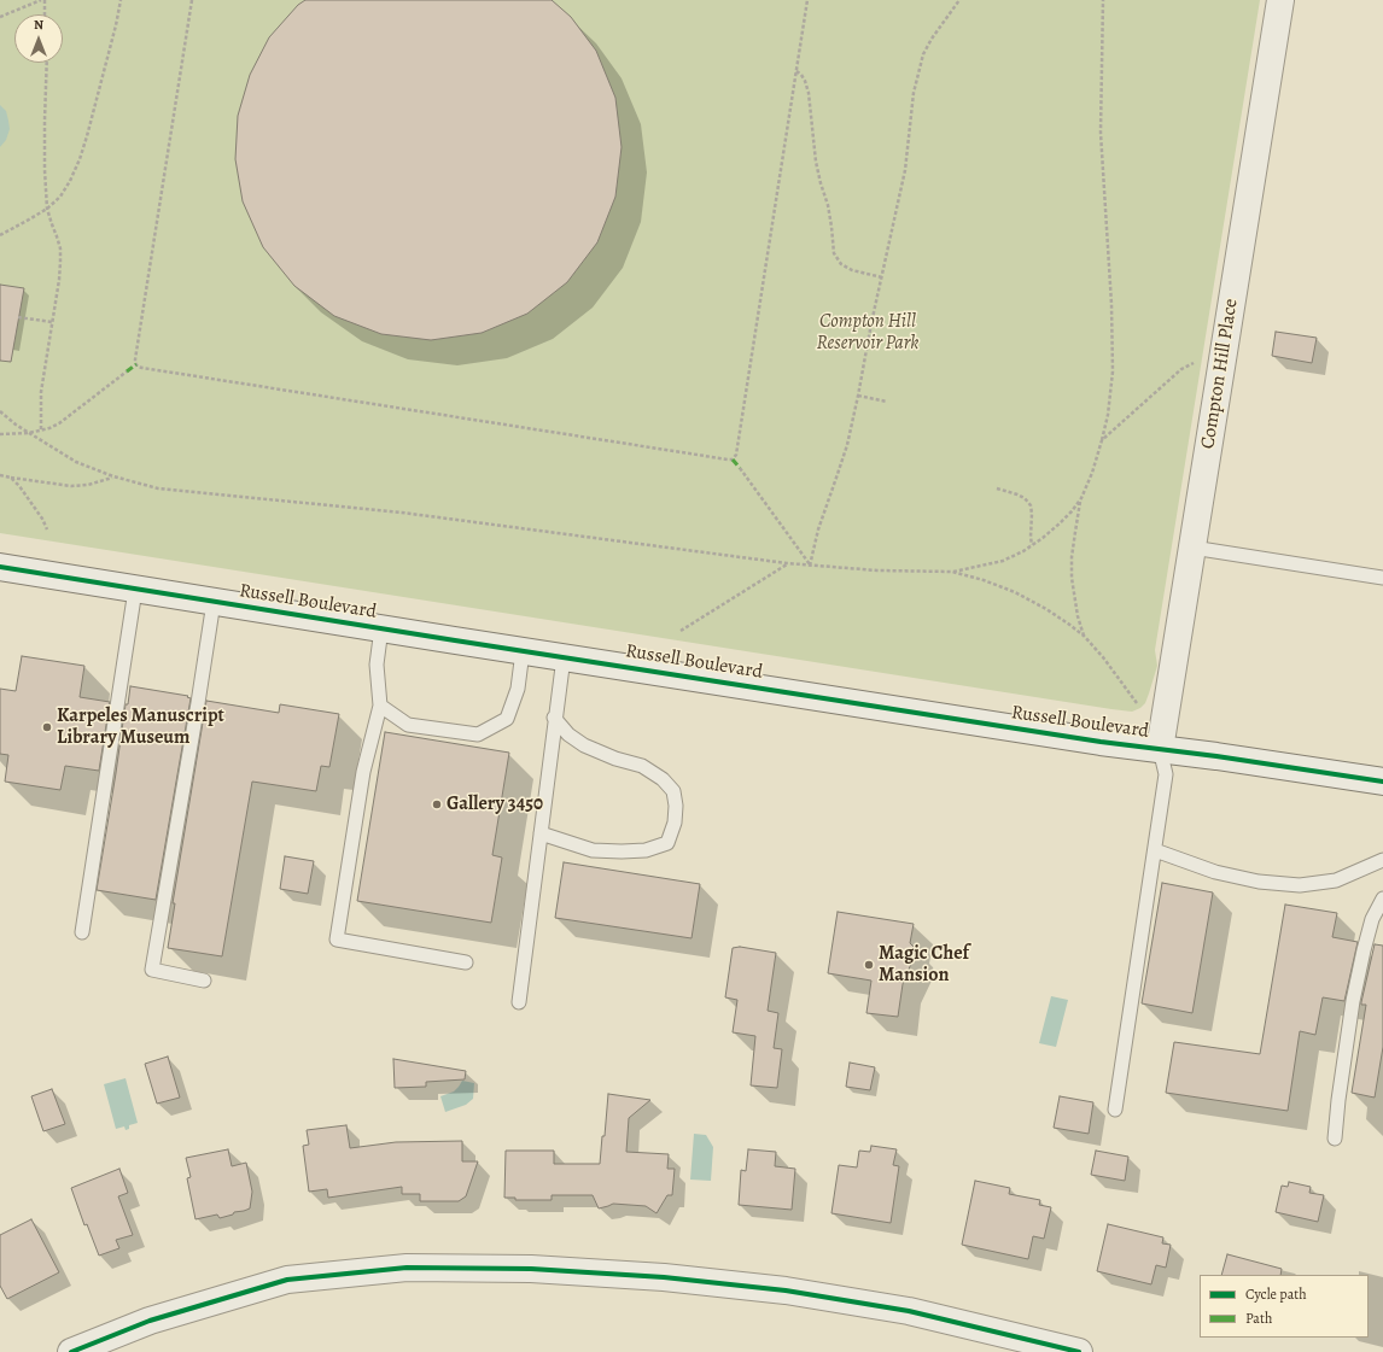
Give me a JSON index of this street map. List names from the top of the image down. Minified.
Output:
{"streets":{"street":["Compton Hill Place","Russell Boulevard"]},"crossings":[["Compton Hill Place","Russell Boulevard"]],"parks":["Compton Hill Reservoir Park"],"places":["Karpeles Manuscript Library Museum","Gallery 3450","Magic Chef Mansion"],"legend":["Cycle path","Path"],"north":"top"}
